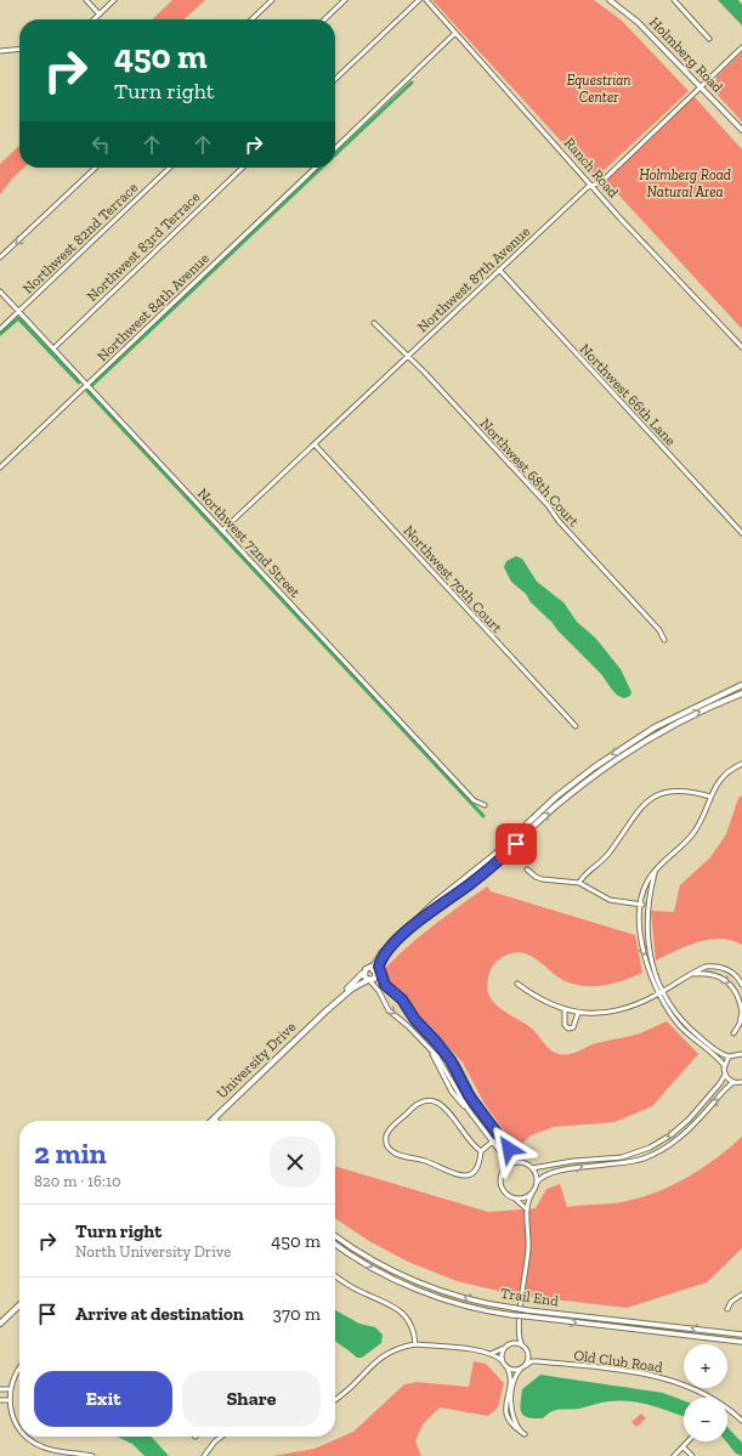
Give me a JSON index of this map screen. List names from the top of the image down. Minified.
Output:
{"streets":{"main road":["University Drive"],"street":["Holmberg Road","Ranch Road","Northwest 82nd Terrace","Northwest 83rd Terrace","Northwest 87th Avenue","Northwest 84th Avenue","Northwest 66th Lane","Northwest 68th Court","Northwest 72nd Street","Northwest 70th Court","Trail End","Old Club Road"]},"crossings":[["Holmberg Road","Northwest 87th Avenue"],["Ranch Road","Northwest 87th Avenue"],["Northwest 82nd Terrace","Northwest 72nd Street"],["Northwest 83rd Terrace","Northwest 72nd Street"],["Northwest 87th Avenue","Northwest 66th Lane"],["Northwest 87th Avenue","Northwest 68th Court"],["Northwest 87th Avenue","Northwest 72nd Street"],["Northwest 87th Avenue","Northwest 70th Court"],["Northwest 84th Avenue","Northwest 72nd Street"]],"parks":["Equestrian Center","Holmberg Road Natural Area"],"page":{"turn":["450 m","Turn right"],"heading":["2 min","820 m · 16:10"],"list":[{"name":"Turn right","note":"North University Drive","value":"450 m"},{"name":"Arrive at destination","value":"370 m"}],"map_buttons":["+","−"],"buttons":["Exit","Share"]}}
